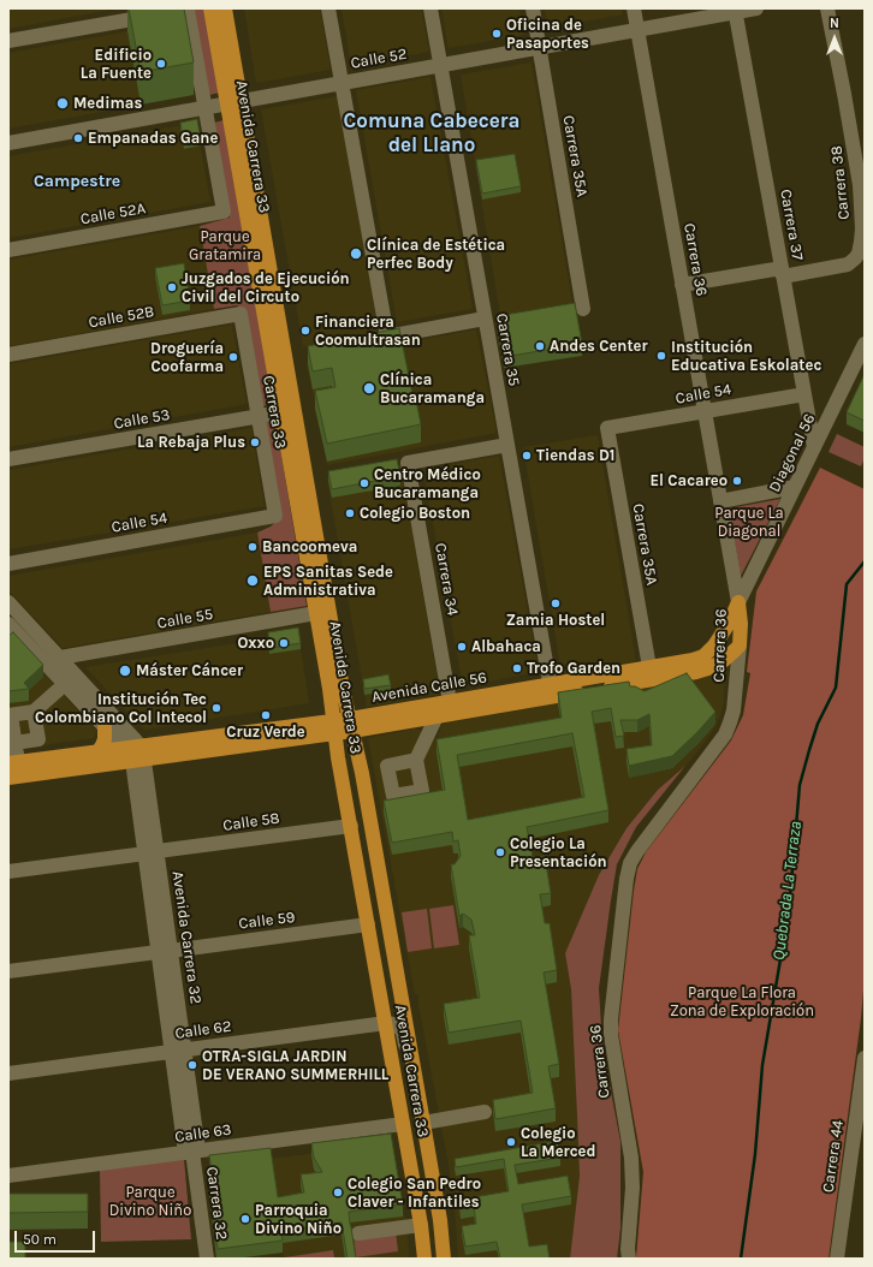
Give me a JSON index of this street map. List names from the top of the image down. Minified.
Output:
{"streets":{"main road":["Avenida Carrera 33","Carrera 36","Avenida Calle 56"],"street":["Calle 52","Carrera 35A","Carrera 38","Calle 52A","Carrera 37","Calle 52B","Carrera 35","Calle 54","Carrera 33","Calle 53","Diagonal 56","Carrera 34","Calle 55","Calle 58","Calle 59","Avenida Carrera 32","Calle 62","Calle 63","Carrera 44","Carrera 32"]},"crossings":[["Calle 52","Avenida Carrera 33"],["Calle 52","Carrera 35A"],["Calle 52","Calle 52A"],["Calle 52","Carrera 37"],["Calle 52","Carrera 36"],["Calle 52","Carrera 35"],["Avenida Carrera 33","Calle 53"],["Avenida Carrera 33","Calle 55"],["Avenida Carrera 33","Avenida Calle 56"],["Avenida Carrera 33","Calle 58"],["Avenida Carrera 33","Calle 59"],["Avenida Carrera 33","Calle 62"],["Avenida Carrera 33","Calle 63"],["Carrera 35A","Calle 54"],["Carrera 35A","Avenida Calle 56"],["Carrera 38","Carrera 37"],["Carrera 37","Calle 54"],["Carrera 37","Diagonal 56"],["Carrera 36","Calle 54"],["Carrera 36","Diagonal 56"],["Carrera 36","Avenida Calle 56"],["Calle 52B","Carrera 33"],["Carrera 35","Carrera 34"],["Carrera 35","Avenida Calle 56"],["Calle 54","Carrera 33"],["Carrera 33","Calle 53"],["Diagonal 56","Avenida Calle 56"],["Carrera 34","Avenida Calle 56"],["Avenida Calle 56","Avenida Carrera 32"],["Calle 58","Avenida Carrera 32"],["Calle 59","Avenida Carrera 32"],["Avenida Carrera 32","Calle 62"],["Avenida Carrera 32","Calle 63"],["Avenida Carrera 32","Carrera 32"],["Calle 63","Carrera 32"]],"districts":["Comuna Cabecera del Llano","Campestre"],"water":["Quebrada La Terraza"],"parks":["Parque Gratamira","Parque La Diagonal","Parque La Flora Zona de Exploración","Parque Divino Niño"],"places":["Oficina de Pasaportes","Edificio La Fuente","Medimas","Empanadas Gane","Clínica de Estética Perfec Body","Juzgados de Ejecución Civil del Circuto","Financiera Coomultrasan","Andes Center","Institución Educativa Eskolatec","Droguería Coofarma","Clínica Bucaramanga","La Rebaja Plus","Tiendas D1","El Cacareo","Centro Médico Bucaramanga","Colegio Boston","Bancoomeva","EPS Sanitas Sede Administrativa","Zamia Hostel","Oxxo","Albahaca","Trofo Garden","Máster Cáncer","Institución Tec Colombiano Col Intecol","Cruz Verde","Colegio La Presentación","OTRA-SIGLA JARDIN DE VERANO SUMMERHILL","Colegio La Merced","Colegio San Pedro Claver - Infantiles","Parroquia Divino Niño"],"scale_bar":"50 m","north":"top"}
